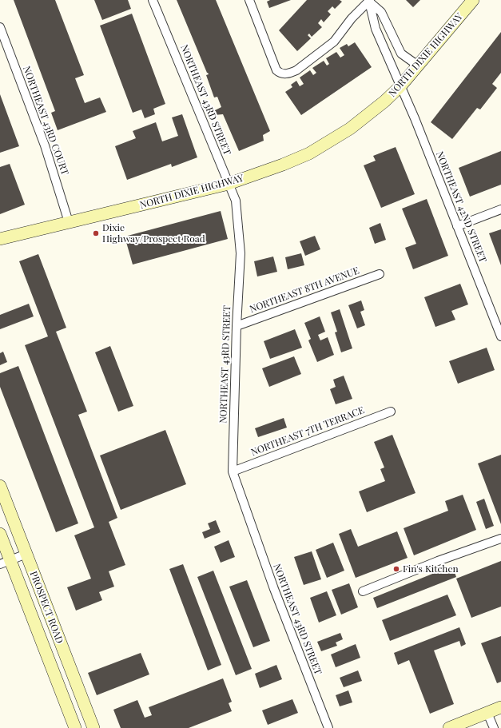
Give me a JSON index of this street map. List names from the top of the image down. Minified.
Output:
{"streets":{"main road":["NORTH DIXIE HIGHWAY","PROSPECT ROAD"],"street":["NORTHEAST 43RD STREET","NORTHEAST 43RD COURT","NORTHEAST 42ND STREET","NORTHEAST 8TH AVENUE","NORTHEAST 7TH TERRACE"]},"crossings":[["NORTH DIXIE HIGHWAY","NORTHEAST 43RD STREET"],["NORTH DIXIE HIGHWAY","NORTHEAST 43RD COURT"],["NORTH DIXIE HIGHWAY","NORTHEAST 42ND STREET"],["NORTHEAST 43RD STREET","NORTHEAST 8TH AVENUE"],["NORTHEAST 43RD STREET","NORTHEAST 7TH TERRACE"]],"places":["Dixie Highway/Prospect Road","Fin's Kitchen"]}
